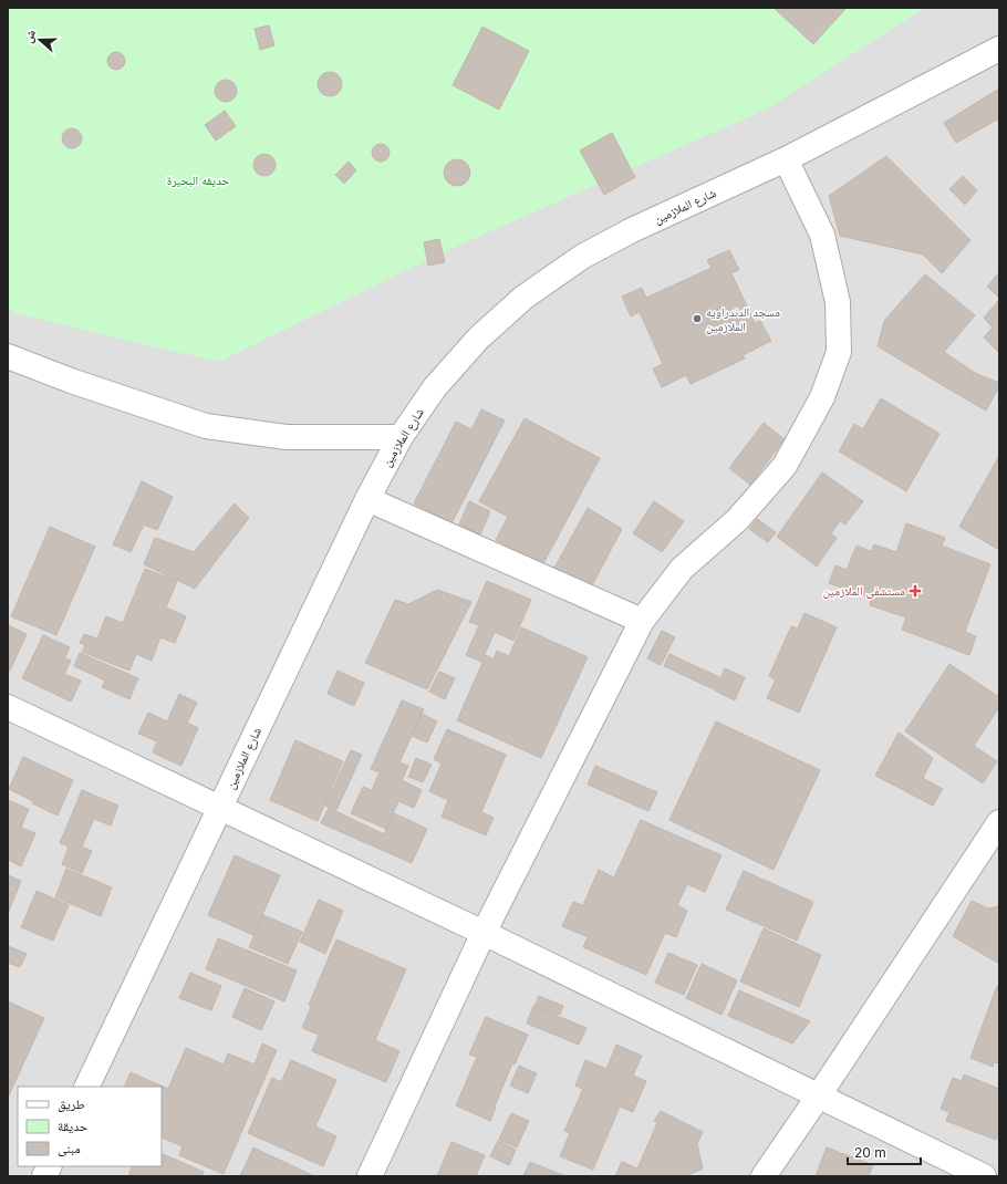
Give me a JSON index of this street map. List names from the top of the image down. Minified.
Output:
{"streets":{"street":["شارع الملازمين"]},"parks":["حديقه البحيرة"],"places":{"other":["مسجد الدندراويه الملازمين"],"health":["مستشفى الملازمين"]},"legend":["طريق","حديقة","مبنى"],"scale_bar":"20 m","north":"left"}
